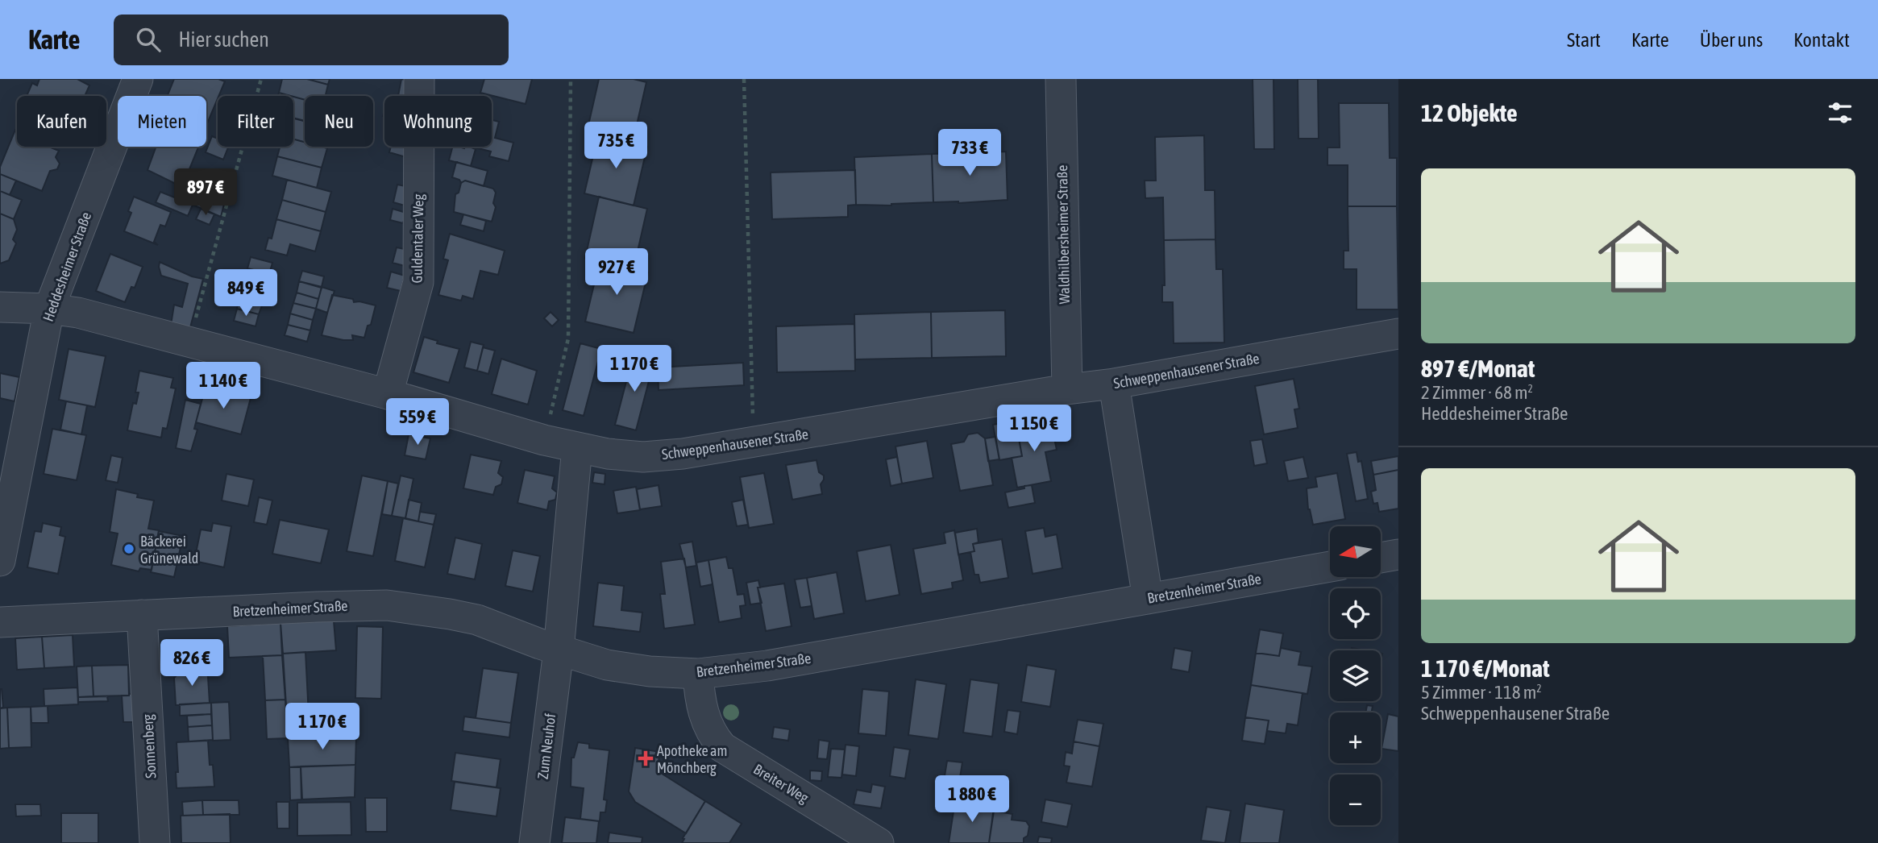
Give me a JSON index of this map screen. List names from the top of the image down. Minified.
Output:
{"streets":{"street":["Waldhilbersheimer Straße","Guldentaler Weg","Heddesheimer Straße","Schweppenhausener Straße","Bretzenheimer Straße","Sonnenberg","Zum Neuhof","Breiter Weg"]},"crossings":[["Waldhilbersheimer Straße","Schweppenhausener Straße"],["Guldentaler Weg","Schweppenhausener Straße"],["Heddesheimer Straße","Schweppenhausener Straße"],["Schweppenhausener Straße","Zum Neuhof"],["Bretzenheimer Straße","Sonnenberg"],["Bretzenheimer Straße","Zum Neuhof"],["Bretzenheimer Straße","Breiter Weg"]],"places":{"other":["Bäckerei Grünewald"],"health":["Apotheke am Mönchberg"]},"north":"left","page":{"header":"Karte","search":"Hier suchen","nav":["Start","Karte","Über uns","Kontakt"],"heading":"12 Objekte","chip":["Kaufen","Mieten","Filter","Neu","Wohnung"],"price":["735 €","733 €","897 €","927 €","849 €","1 170 €","1 140 €","559 €","1 150 €","826 €","1 170 €","1 880 €"],"list":[{"name":"897 €/Monat","note":"2 Zimmer · 68 m² · Heddesheimer Straße"},{"name":"1 170 €/Monat","note":"5 Zimmer · 118 m² · Schweppenhausener Straße"}],"map_buttons":["+","−"]}}
